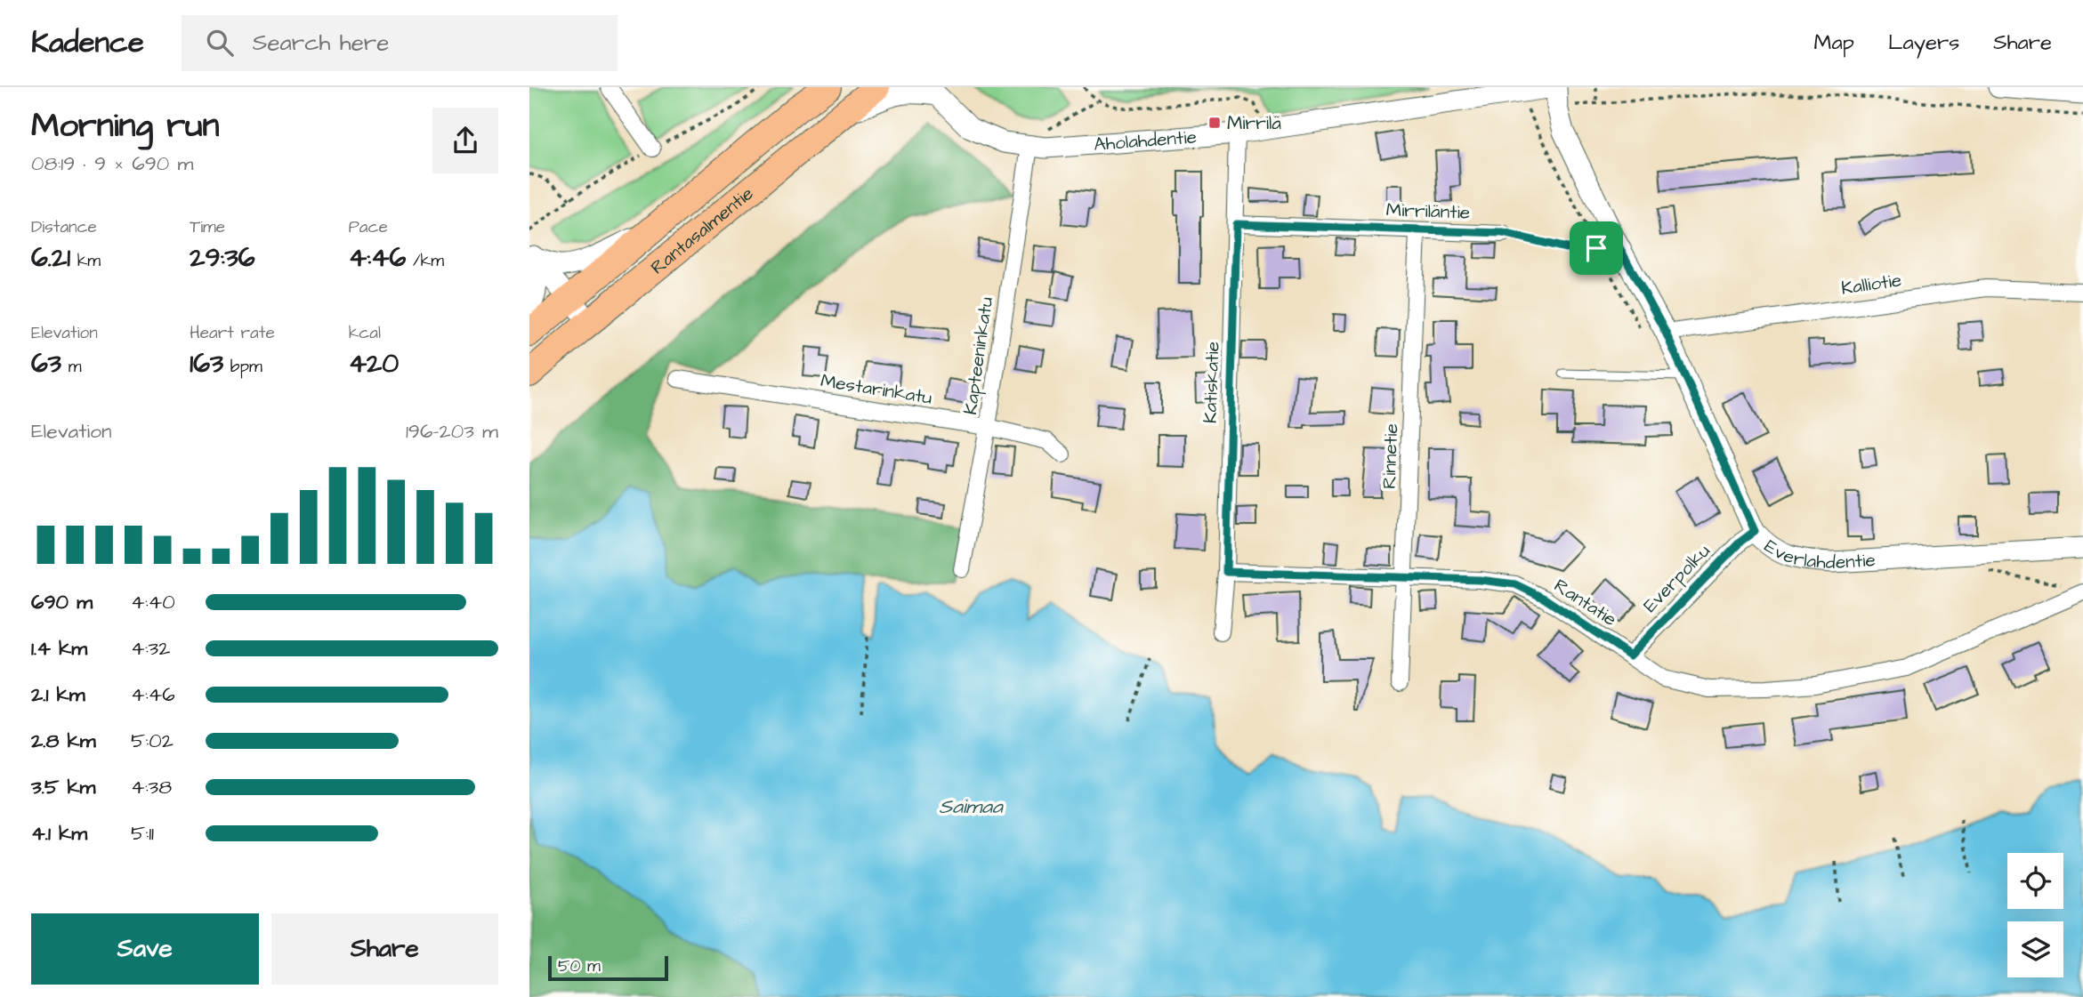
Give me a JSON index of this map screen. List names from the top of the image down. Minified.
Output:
{"streets":{"highway":["Rantasalmentie"],"street":["Aholahdentie","Mirriläntie","Kalliotie","Kapteeninkatu","Katiskatie","Mestarinkatu","Rinnetie","Everlahdentie","Everpolku","Rantatie"]},"crossings":[["Aholahdentie","Rantasalmentie"],["Aholahdentie","Kapteeninkatu"],["Aholahdentie","Katiskatie"],["Aholahdentie","Everlahdentie"],["Mirriläntie","Katiskatie"],["Mirriläntie","Rinnetie"],["Kalliotie","Everlahdentie"],["Kapteeninkatu","Mestarinkatu"],["Katiskatie","Rantatie"],["Rinnetie","Rantatie"],["Everlahdentie","Everpolku"],["Everpolku","Rantatie"]],"water":["Saimaa"],"places":{"transit":["Mirrilä"]},"scale_bar":"50 m","page":{"header":"Kadence","search":"Search here","nav":["Map","Layers","Share"],"heading":["Morning run","08:19 · 9 × 690 m"],"stats":[["Distance","6.21 km"],["Time","29:36"],["Pace","4:46 /km"],["Elevation","63 m"],["Heart rate","163 bpm"],["kcal","420"]],"chart":["Elevation","196–203 m"],"list":[{"name":"690 m","note":"4:40"},{"name":"1.4 km","note":"4:32"},{"name":"2.1 km","note":"4:46"},{"name":"2.8 km","note":"5:02"},{"name":"3.5 km","note":"4:38"},{"name":"4.1 km","note":"5:11"}],"buttons":["Save","Share"],"scale":"50 m"}}
